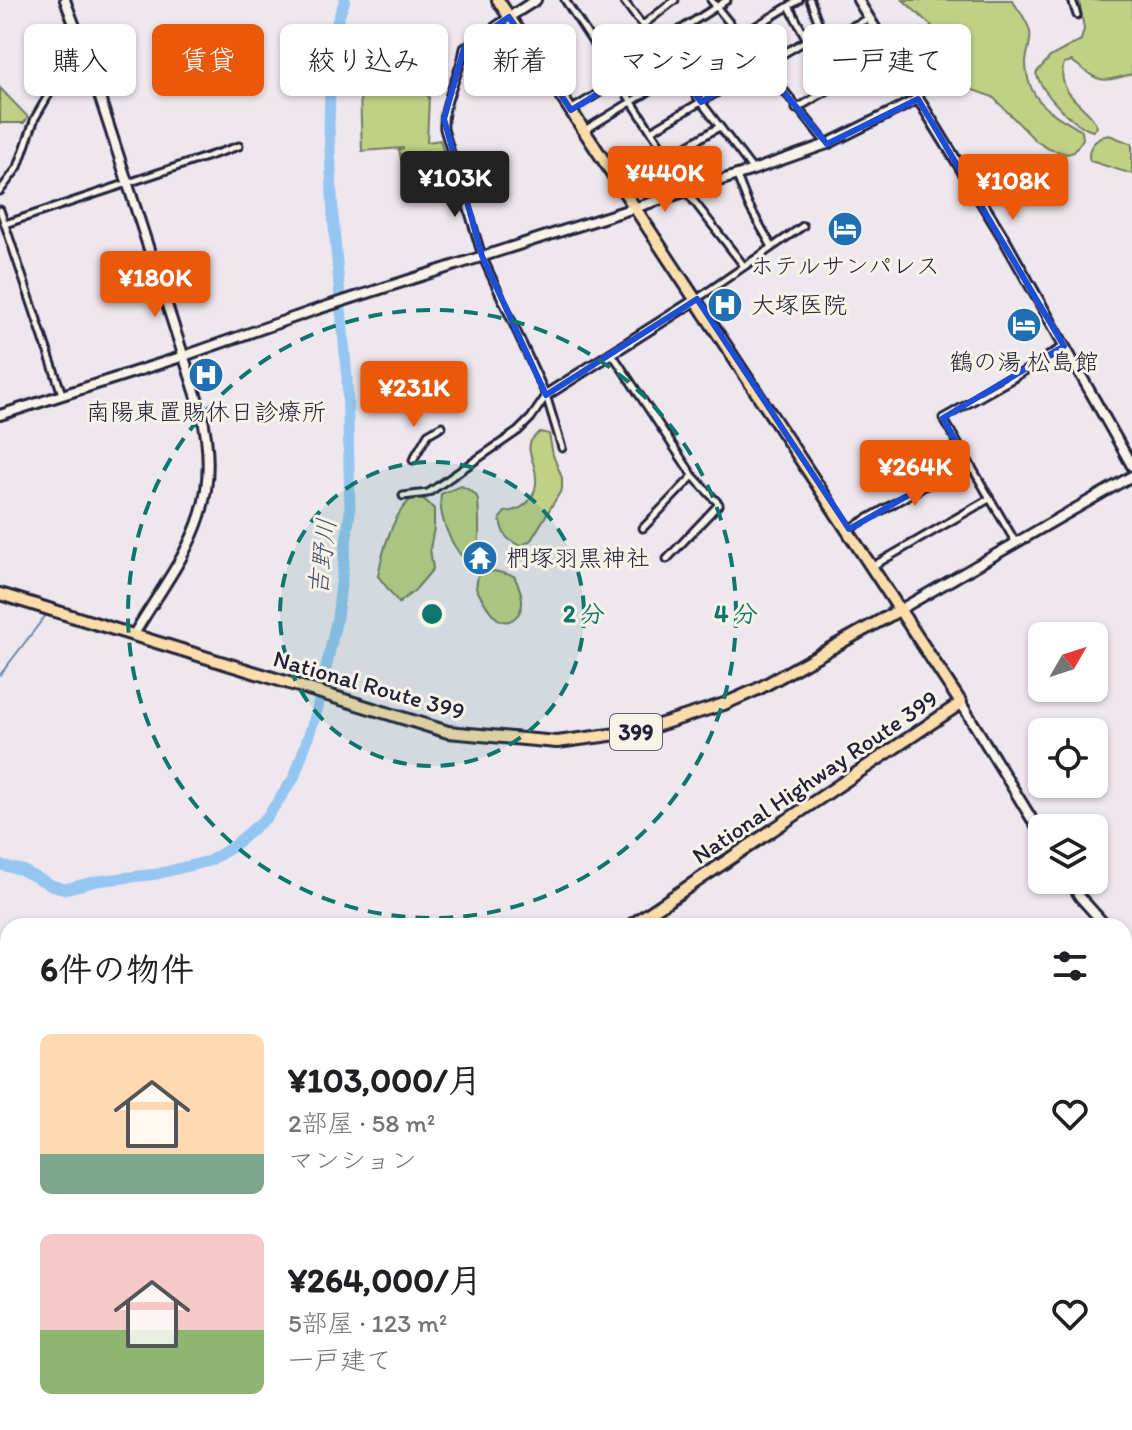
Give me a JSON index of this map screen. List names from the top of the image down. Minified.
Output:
{"streets":{"highway":["National Route 399","399","National Highway Route 399"]},"crossings":[["National Route 399","National Highway Route 399"]],"water":["吉野川"],"places":{"hotel":["ホテルサンパレス","鶴の湯 松島館"],"hospital":["大塚医院","南陽東置賜休日診療所"],"temple":["椚塚羽黒神社"]},"north":"top right","page":{"chip":["購入","賃貸","絞り込み","新着","マンション","一戸建て"],"price":["¥440K","¥103K","¥108K","¥180K","¥231K","¥264K"],"heading":"6件の物件","list":[{"name":"¥103,000/月","note":"2部屋 · 58 m² · マンション"},{"name":"¥264,000/月","note":"5部屋 · 123 m² · 一戸建て"}]},"rings":["2 分","4 分"]}
